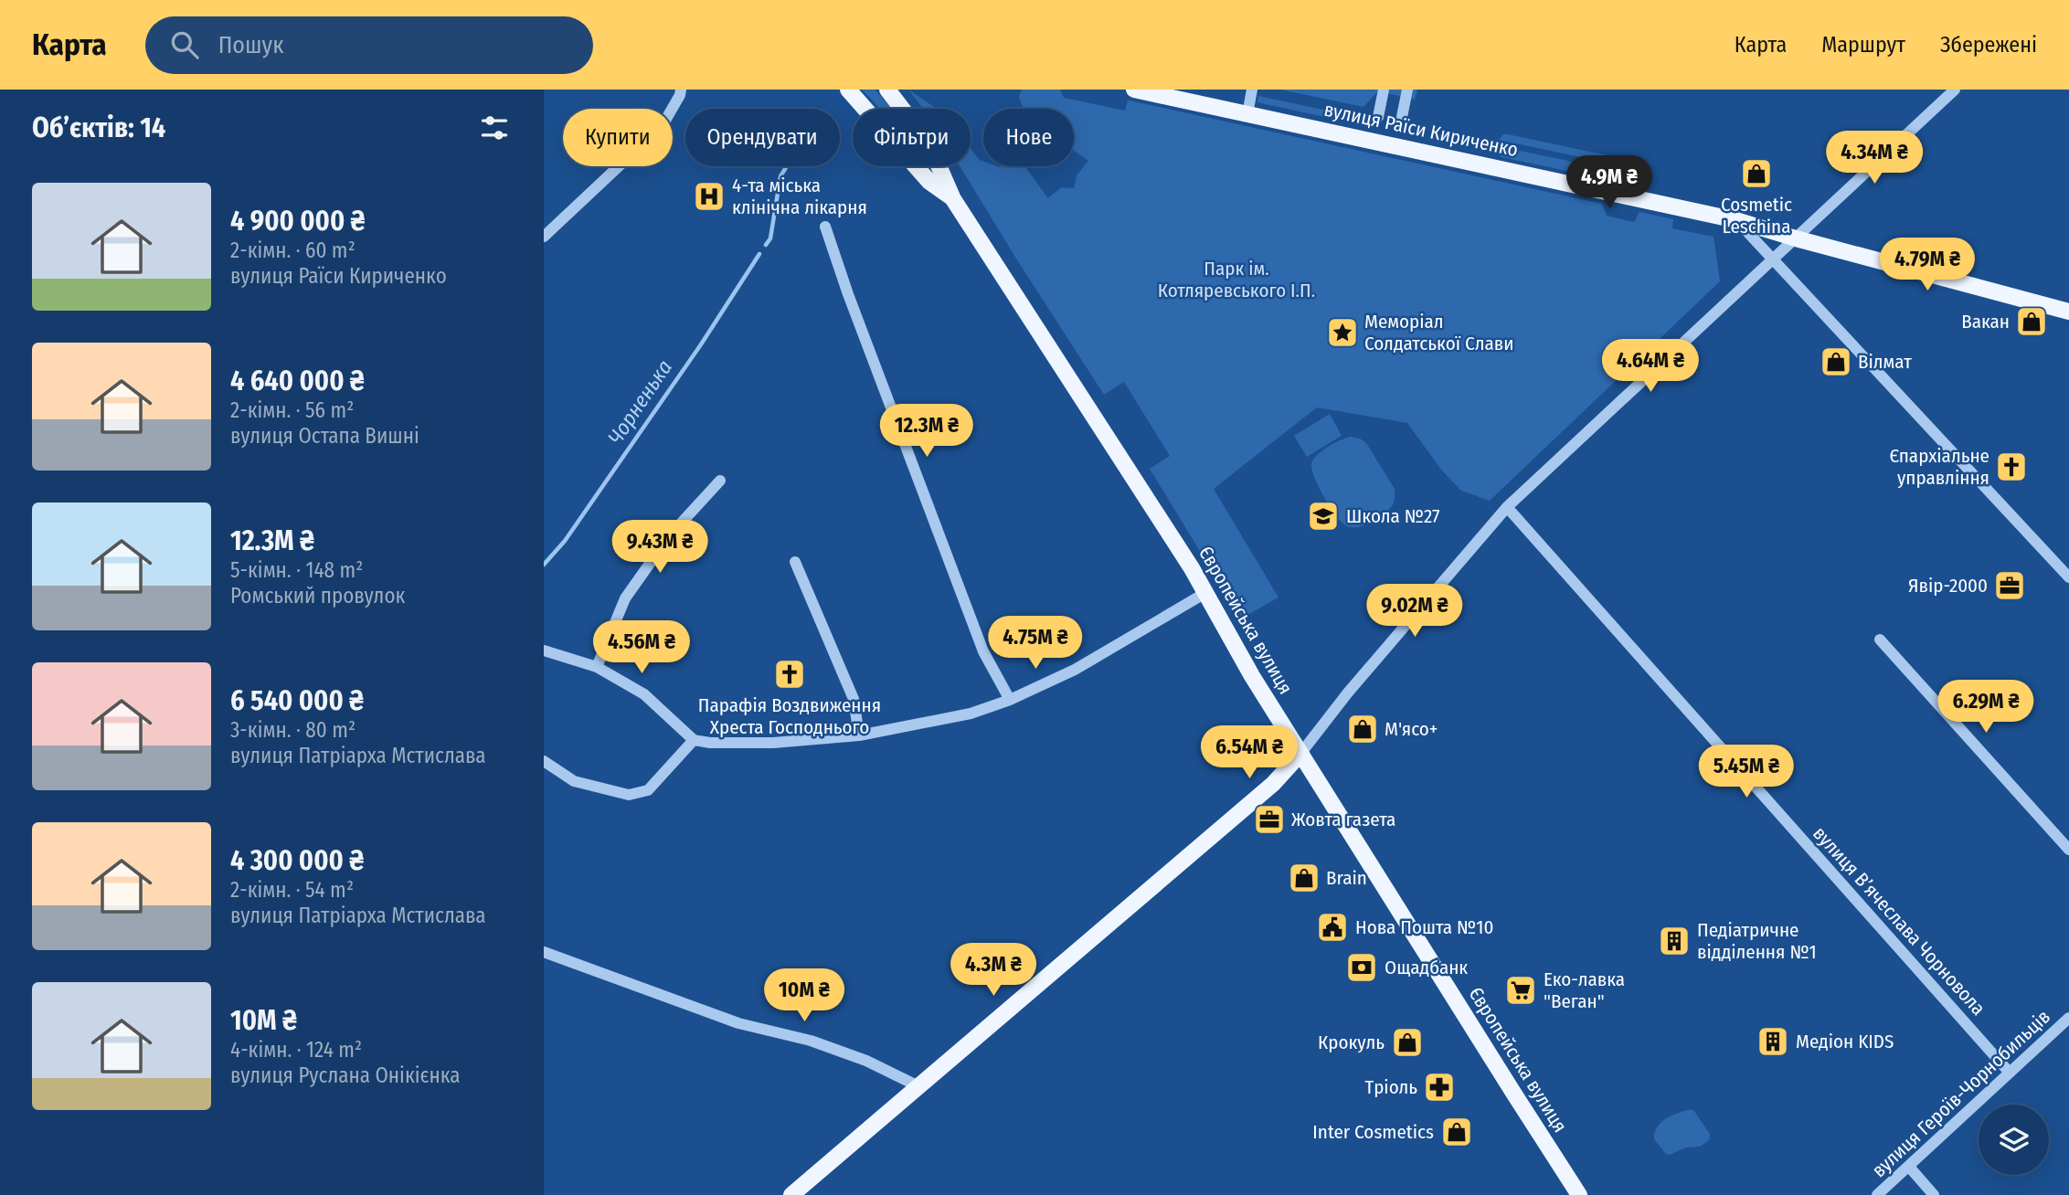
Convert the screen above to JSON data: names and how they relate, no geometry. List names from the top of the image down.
{
  "streets": {
    "main road": ["вулиця Раїси Кириченко", "Європейська вулиця"],
    "street": ["вулиця Вʼячеслава Чорновола", "вулиця Героїв-Чорнобильців"]
  },
  "crossings": [
    ["вулиця Вʼячеслава Чорновола", "вулиця Героїв-Чорнобильців"]
  ],
  "water": ["Чорненька"],
  "parks": ["Парк ім. Котляревського І.П."],
  "places": {
    "shop": [
      "Cosmetic Leschina",
      "Вакан",
      "Вілмат",
      "М'ясо+",
      "Brain",
      "Крокуль",
      "Inter Cosmetics"
    ],
    "hospital": ["4-та міська клінічна лікарня"],
    "place": ["Меморіал Солдатської Слави"],
    "church": ["Єпархіальне управління", "Парафія Воздвиження Хреста Господнього"],
    "school or university": ["Школа №27"],
    "office": ["Явір-2000", "Жовта газета"],
    "public building": ["Нова Пошта №10"],
    "building": ["Педіатричне відділення №1", "Медіон KIDS"],
    "bank": ["Ощадбанк"],
    "supermarket": ["Еко-лавка \"Веган\""],
    "pharmacy": ["Тріоль"]
  },
  "page": {
    "header": "Карта",
    "search": "Пошук",
    "nav": ["Карта", "Маршрут", "Збережені"],
    "heading": "Об’єктів: 14",
    "chip": [
      "Купити",
      "Орендувати",
      "Фільтри",
      "Нове"
    ],
    "price": [
      "4.34M ₴",
      "4.9M ₴",
      "4.79M ₴",
      "4.64M ₴",
      "12.3M ₴",
      "9.43M ₴",
      "9.02M ₴",
      "4.75M ₴",
      "4.56M ₴",
      "6.29M ₴",
      "6.54M ₴",
      "5.45M ₴",
      "4.3M ₴",
      "10M ₴"
    ],
    "list": [
      {
        "name": "4 900 000 ₴",
        "note": "2-кімн. · 60 m² · вулиця Раїси Кириченко"
      },
      {
        "name": "4 640 000 ₴",
        "note": "2-кімн. · 56 m² · вулиця Остапа Вишні"
      },
      {
        "name": "12.3M ₴",
        "note": "5-кімн. · 148 m² · Ромський провулок"
      },
      {
        "name": "6 540 000 ₴",
        "note": "3-кімн. · 80 m² · вулиця Патріарха Мстислава"
      },
      {
        "name": "4 300 000 ₴",
        "note": "2-кімн. · 54 m² · вулиця Патріарха Мстислава"
      },
      {
        "name": "10M ₴",
        "note": "4-кімн. · 124 m² · вулиця Руслана Онікієнка"
      }
    ]
  }
}
